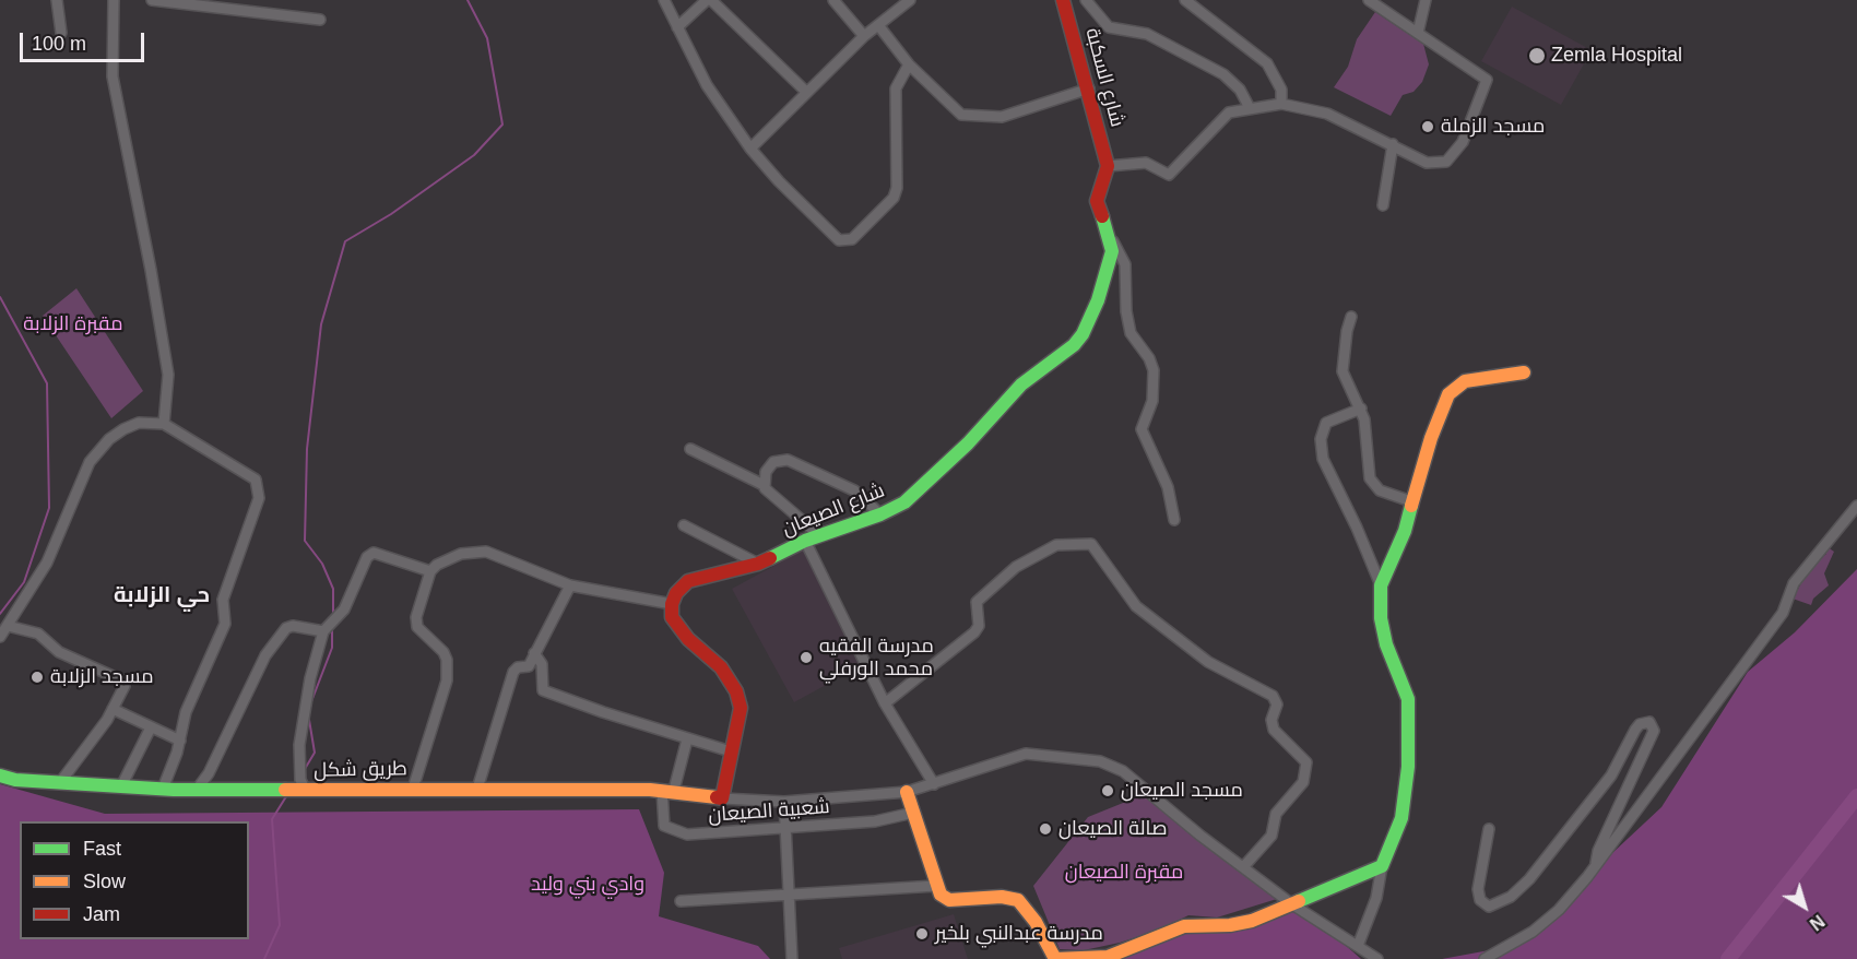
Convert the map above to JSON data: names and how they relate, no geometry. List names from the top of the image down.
{
  "streets": {
    "main road": ["شارع السكبة", "شارع الصيعان", "طريق شكل"],
    "street": ["شعبية الصيعان"]
  },
  "crossings": [
    ["شارع السكبة", "شارع الصيعان"],
    ["طريق شكل", "شعبية الصيعان"]
  ],
  "districts": ["حي الزلابة"],
  "parks": ["مقبرة الزلابة", "مقبرة الصيعان", "وادي بني وليد"],
  "places": [
    "Zemla Hospital",
    "مسجد الزملة",
    "مدرسة الفقيه محمد الورفلي",
    "مسجد الزلابة",
    "مسجد الصيعان",
    "صالة الصيعان",
    "مدرسة عبدالنبي بلخير"
  ],
  "legend": ["Fast", "Slow", "Jam"],
  "scale_bar": "100 m",
  "north": "bottom right"
}
